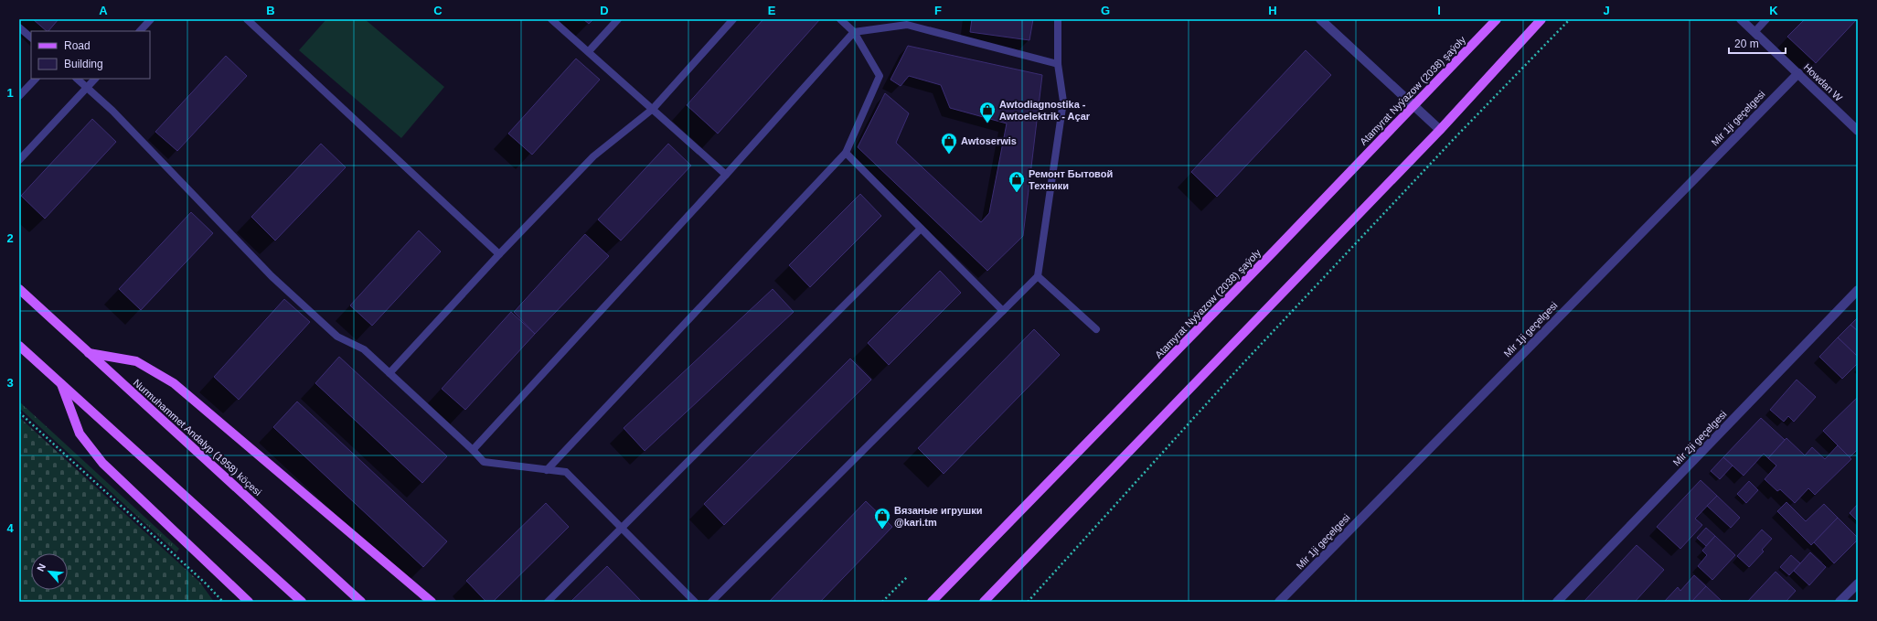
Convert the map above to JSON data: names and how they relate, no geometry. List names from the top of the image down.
{
  "streets": {
    "main road": ["Atamyrat Nyýazow (2038) şaýoly", "Nurmuhammet Andalyp (1958) köçesi"],
    "street": ["Howdan W", "Mir 1ji geçelgesi", "Mir 2ji geçelgesi"]
  },
  "crossings": [
    ["Howdan W", "Mir 1ji geçelgesi"]
  ],
  "places": {
    "shop": [
      "Awtodiagnostika - Awtoelektrik - Açar",
      "Awtoserwis",
      "Ремонт Бытовой Техники",
      "Вязаные игрушки @kari.tm"
    ]
  },
  "legend": ["Road", "Building"],
  "scale_bar": "20 m",
  "north": "top left",
  "grid": {
    "columns": [
      "A",
      "B",
      "C",
      "D",
      "E",
      "F",
      "G",
      "H",
      "I",
      "J",
      "K"
    ],
    "rows": [
      "1",
      "2",
      "3",
      "4"
    ]
  }
}
